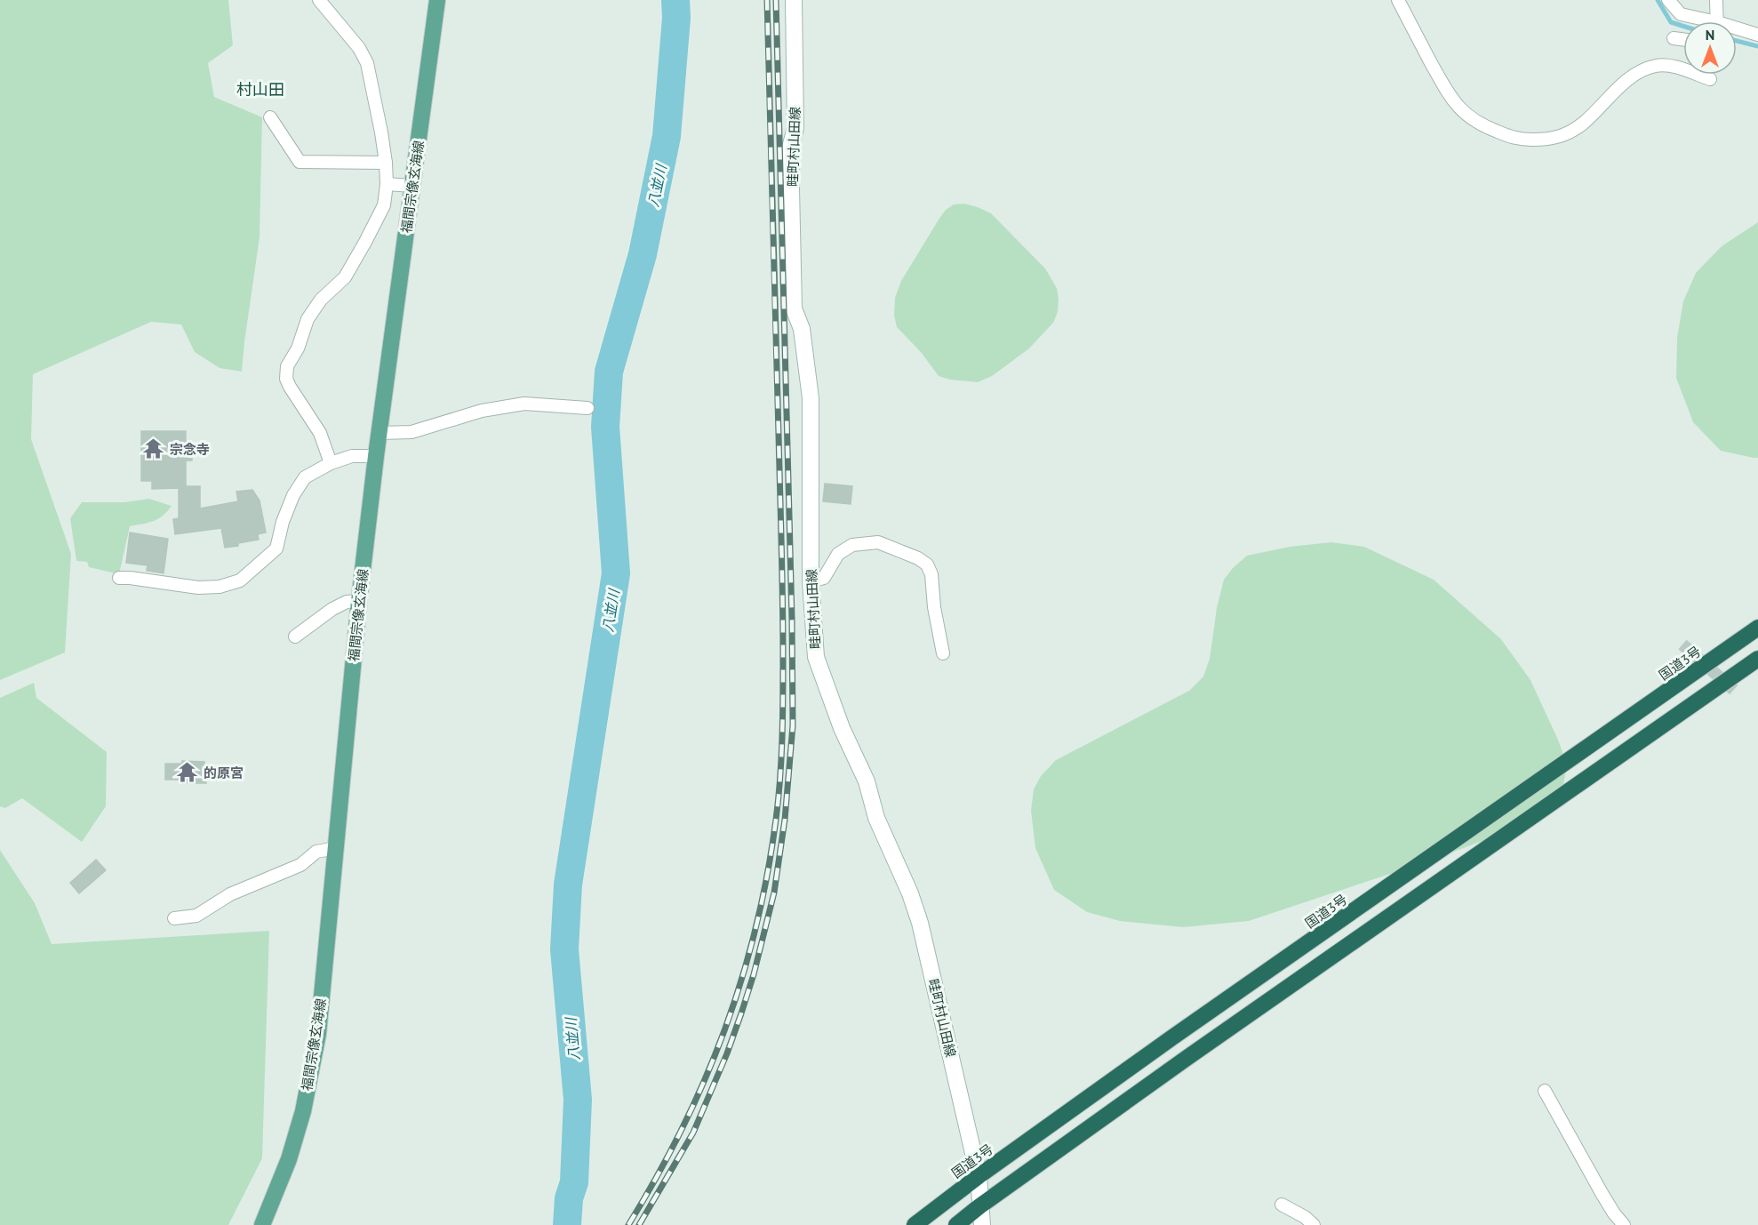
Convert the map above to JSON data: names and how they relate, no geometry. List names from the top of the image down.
{
  "streets": {
    "highway": ["国道3号"],
    "main road": ["畦町村山田線", "福間宗像玄海線"]
  },
  "crossings": [
    ["畦町村山田線", "国道3号"]
  ],
  "districts": ["村山田"],
  "water": ["八並川"],
  "places": {
    "temple": ["宗念寺", "的原宮"]
  },
  "north": "top"
}
